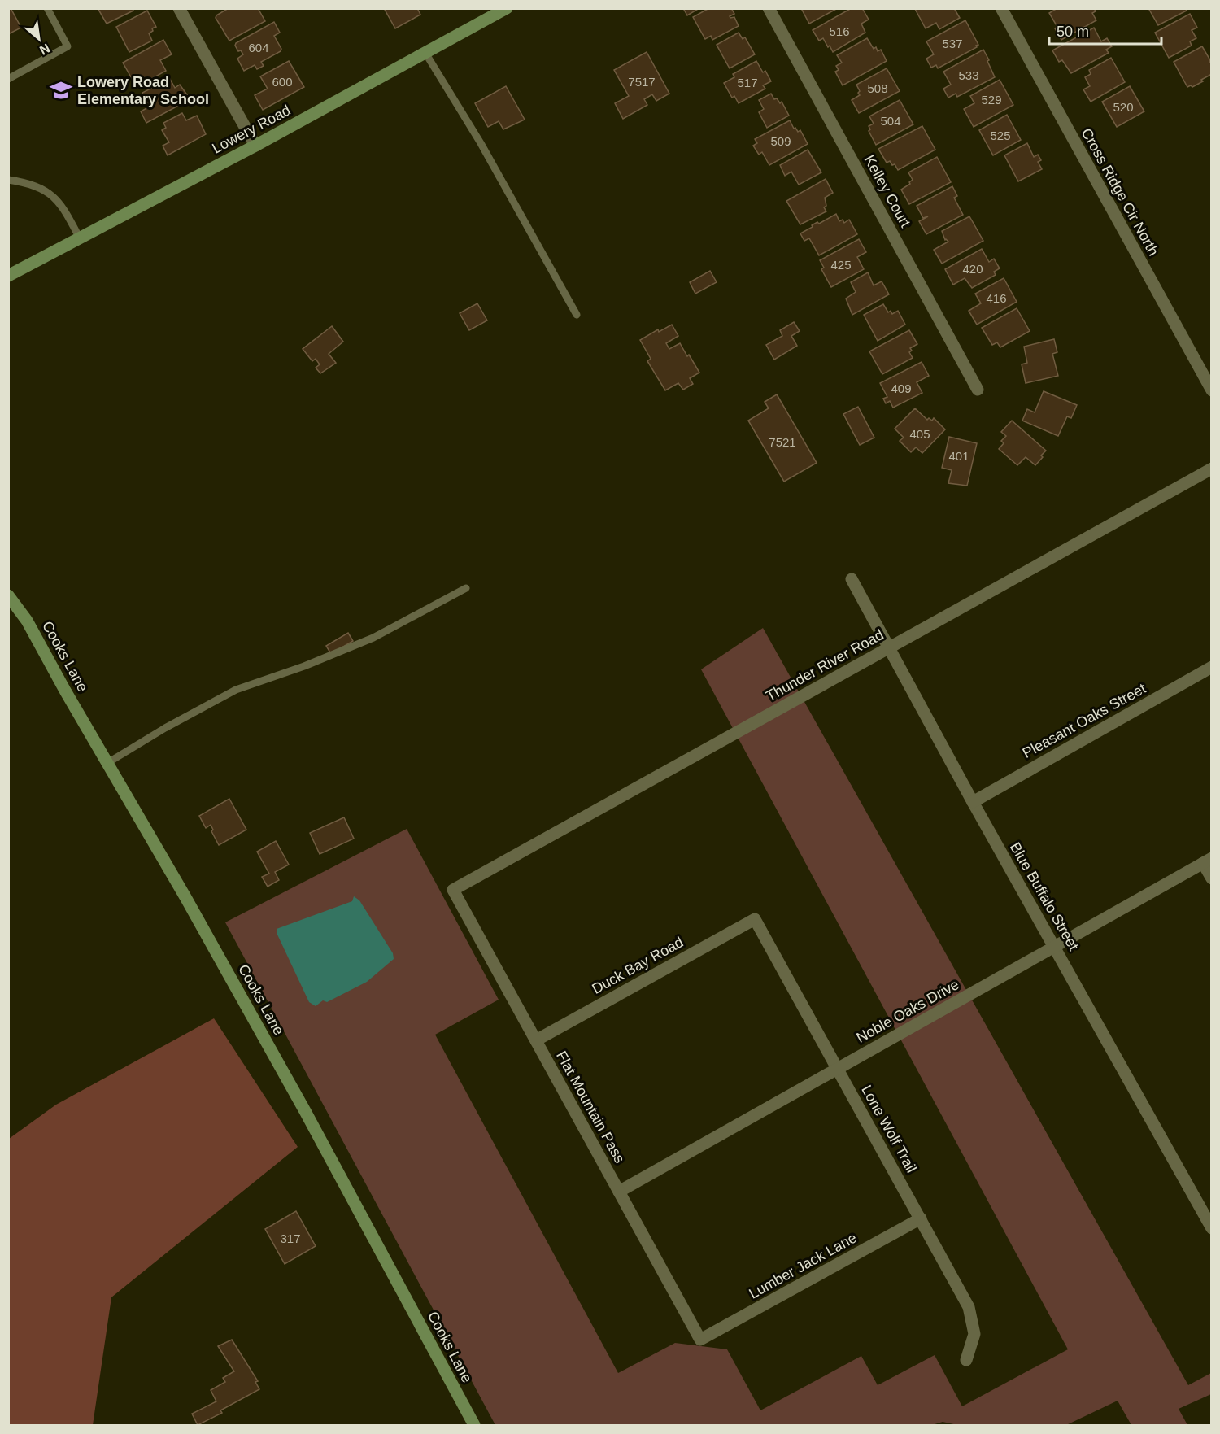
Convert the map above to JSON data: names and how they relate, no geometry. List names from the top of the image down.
{
  "streets": {
    "street": [
      "Lowery Road",
      "Kelley Court",
      "Cross Ridge Cir North",
      "Cooks Lane",
      "Thunder River Road",
      "Pleasant Oaks Street",
      "Blue Buffalo Street",
      "Duck Bay Road",
      "Noble Oaks Drive",
      "Flat Mountain Pass",
      "Lone Wolf Trail",
      "Lumber Jack Lane"
    ]
  },
  "crossings": [
    ["Thunder River Road", "Blue Buffalo Street"],
    ["Thunder River Road", "Flat Mountain Pass"],
    ["Pleasant Oaks Street", "Blue Buffalo Street"],
    ["Blue Buffalo Street", "Noble Oaks Drive"],
    ["Duck Bay Road", "Flat Mountain Pass"],
    ["Duck Bay Road", "Lone Wolf Trail"],
    ["Noble Oaks Drive", "Flat Mountain Pass"],
    ["Noble Oaks Drive", "Lone Wolf Trail"],
    ["Flat Mountain Pass", "Lumber Jack Lane"],
    ["Lone Wolf Trail", "Lumber Jack Lane"]
  ],
  "places": {
    "school or university": ["Lowery Road Elementary School"]
  },
  "house_numbers": [
    "516",
    "537",
    "604",
    "533",
    "600",
    "7517",
    "517",
    "508",
    "529",
    "520",
    "504",
    "525",
    "509",
    "425",
    "420",
    "416",
    "409",
    "405",
    "7521",
    "401",
    "317"
  ],
  "scale_bar": "50 m",
  "north": "bottom right"
}
